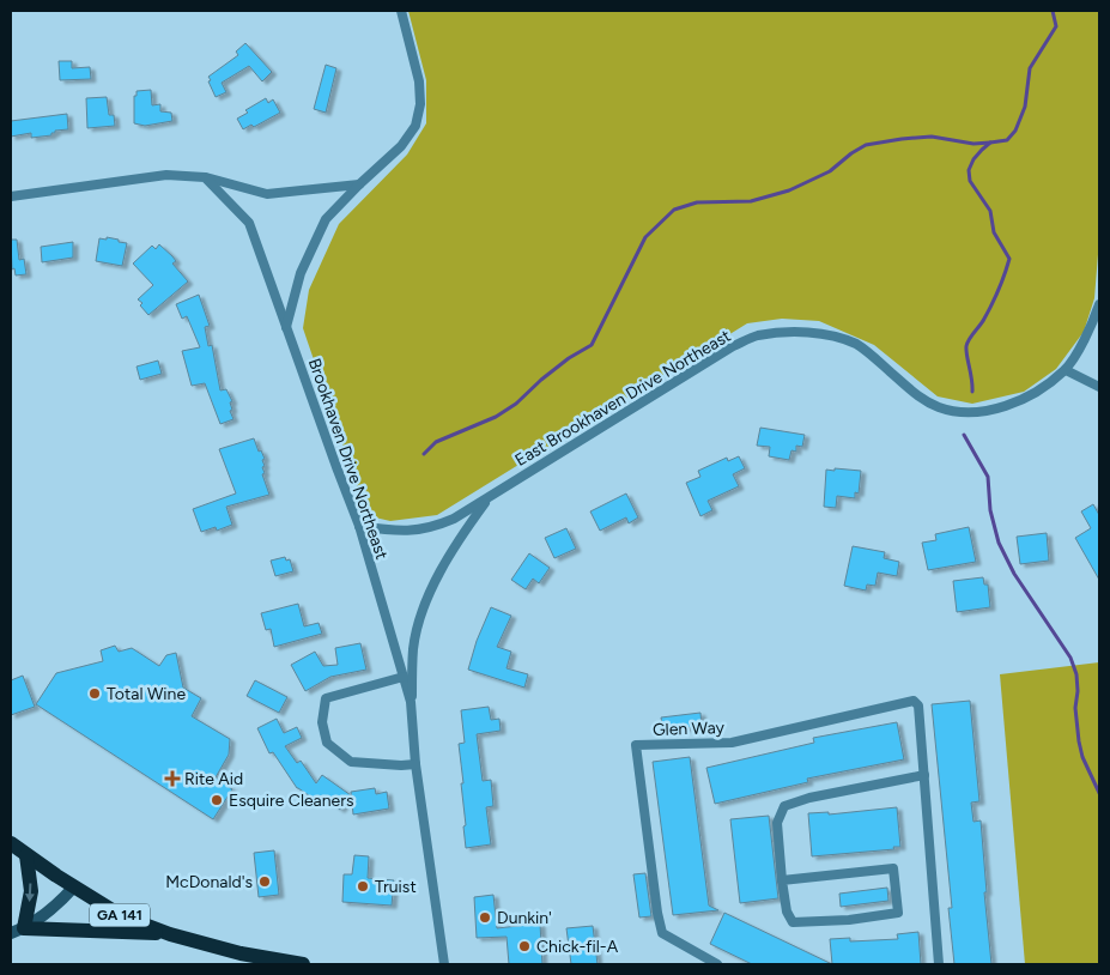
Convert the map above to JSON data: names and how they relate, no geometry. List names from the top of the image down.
{
  "streets": {
    "highway": ["GA 141"],
    "street": ["East Brookhaven Drive Northeast", "Brookhaven Drive Northeast", "Glen Way"]
  },
  "crossings": [
    ["East Brookhaven Drive Northeast", "Brookhaven Drive Northeast"]
  ],
  "places": {
    "other": [
      "Total Wine",
      "Esquire Cleaners",
      "McDonald's",
      "Truist",
      "Dunkin'",
      "Chick-fil-A"
    ],
    "health": ["Rite Aid"]
  }
}
